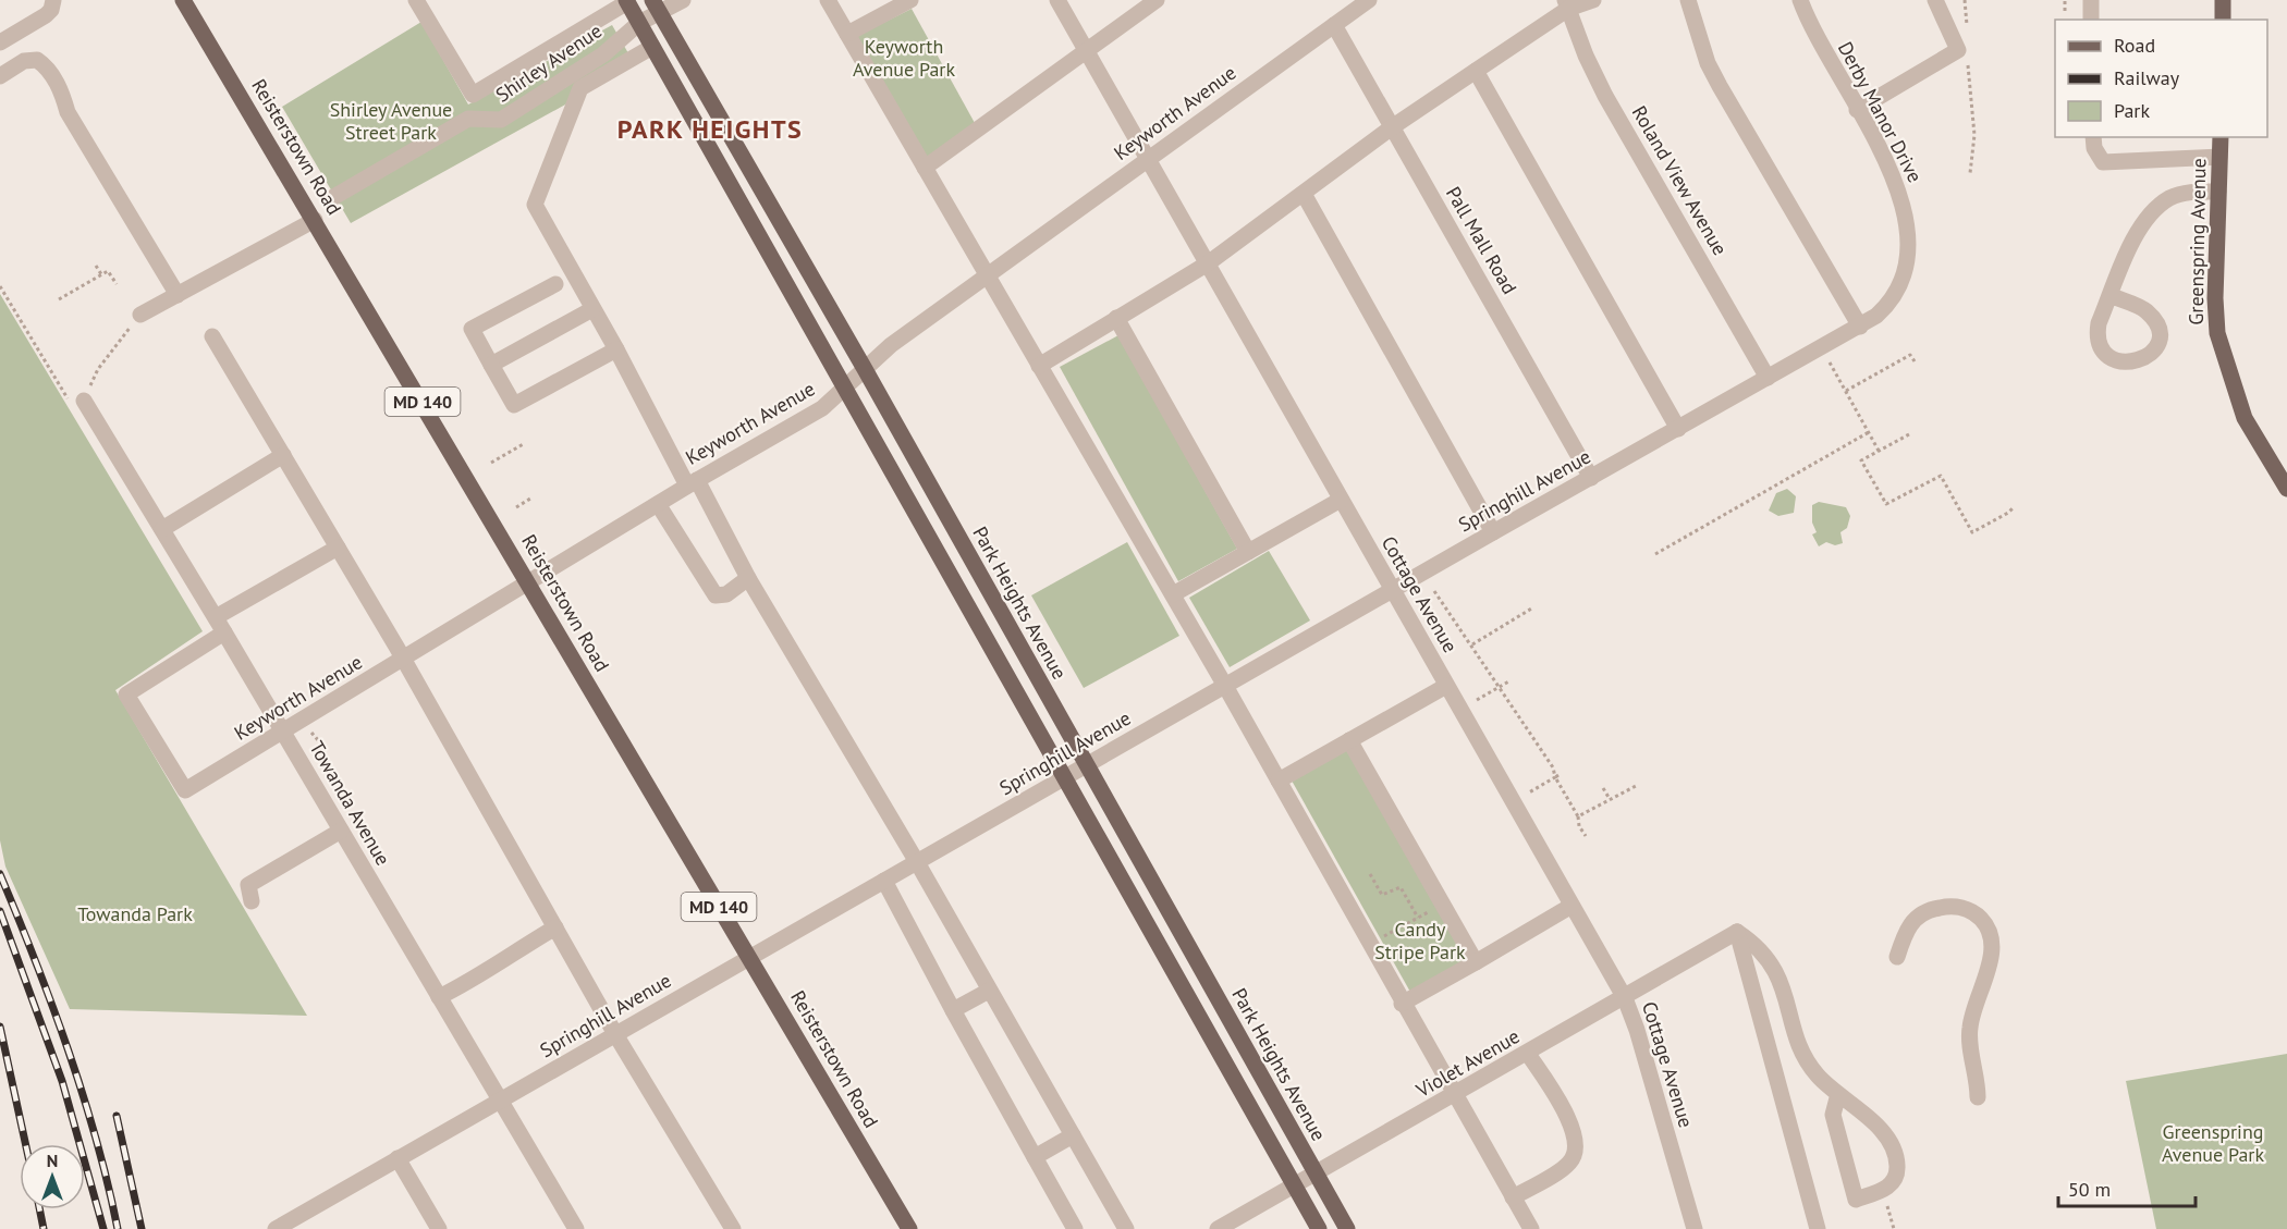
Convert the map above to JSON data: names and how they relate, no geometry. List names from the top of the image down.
{
  "streets": {
    "main road": [
      "Reisterstown Road",
      "Greenspring Avenue",
      "MD 140",
      "Park Heights Avenue"
    ],
    "street": [
      "Shirley Avenue",
      "Derby Manor Drive",
      "Keyworth Avenue",
      "Roland View Avenue",
      "Pall Mall Road",
      "Springhill Avenue",
      "Cottage Avenue",
      "Towanda Avenue",
      "Violet Avenue"
    ]
  },
  "crossings": [
    ["Shirley Avenue", "Park Heights Avenue"],
    ["Derby Manor Drive", "Springhill Avenue"],
    ["Keyworth Avenue", "Reisterstown Road"],
    ["Keyworth Avenue", "Pall Mall Road"],
    ["Keyworth Avenue", "Cottage Avenue"],
    ["Keyworth Avenue", "Park Heights Avenue"],
    ["Keyworth Avenue", "Towanda Avenue"],
    ["Reisterstown Road", "Springhill Avenue"],
    ["Roland View Avenue", "Springhill Avenue"],
    ["Pall Mall Road", "Springhill Avenue"],
    ["Springhill Avenue", "Cottage Avenue"],
    ["Springhill Avenue", "Park Heights Avenue"],
    ["Springhill Avenue", "Towanda Avenue"],
    ["Cottage Avenue", "Violet Avenue"],
    ["Park Heights Avenue", "Violet Avenue"]
  ],
  "districts": ["PARK HEIGHTS"],
  "parks": [
    "Keyworth Avenue Park",
    "Shirley Avenue Street Park",
    "Towanda Park",
    "Candy Stripe Park",
    "Greenspring Avenue Park"
  ],
  "legend": ["Road", "Railway", "Park"],
  "scale_bar": "50 m",
  "north": "top"
}
